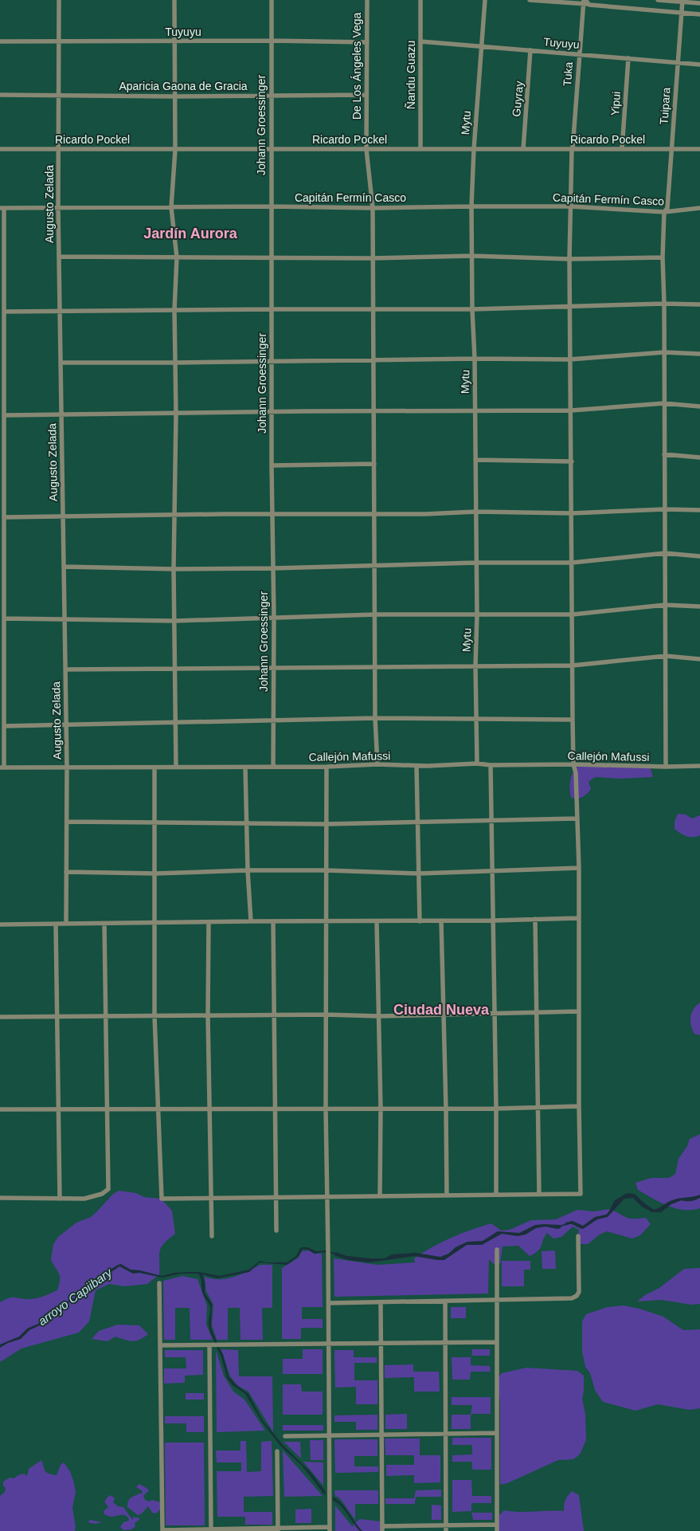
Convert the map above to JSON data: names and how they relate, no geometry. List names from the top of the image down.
{
  "streets": {
    "street": [
      "Tuyuyu",
      "De Los Ángeles Vega",
      "Tuka",
      "Ñandu Guazu",
      "Aparicia Gaona de Gracia",
      "Guyray",
      "Yipui",
      "Tuipara",
      "Mytu",
      "Johann Groessinger",
      "Ricardo Pockel",
      "Capitán Fermín Casco",
      "Augusto Zelada",
      "Callejón Mafussi"
    ]
  },
  "crossings": [
    ["Tuyuyu", "De Los Ángeles Vega"],
    ["Tuyuyu", "Tuka"],
    ["Tuyuyu", "Ñandu Guazu"],
    ["Tuyuyu", "Guyray"],
    ["Tuyuyu", "Yipui"],
    ["Tuyuyu", "Tuipara"],
    ["Tuyuyu", "Mytu"],
    ["Tuyuyu", "Johann Groessinger"],
    ["Tuyuyu", "Augusto Zelada"],
    ["De Los Ángeles Vega", "Aparicia Gaona de Gracia"],
    ["De Los Ángeles Vega", "Ricardo Pockel"],
    ["De Los Ángeles Vega", "Capitán Fermín Casco"],
    ["De Los Ángeles Vega", "Callejón Mafussi"],
    ["Tuka", "Ricardo Pockel"],
    ["Tuka", "Capitán Fermín Casco"],
    ["Tuka", "Callejón Mafussi"],
    ["Ñandu Guazu", "Ricardo Pockel"],
    ["Aparicia Gaona de Gracia", "Johann Groessinger"],
    ["Aparicia Gaona de Gracia", "Augusto Zelada"],
    ["Guyray", "Ricardo Pockel"],
    ["Yipui", "Ricardo Pockel"],
    ["Tuipara", "Ricardo Pockel"],
    ["Tuipara", "Capitán Fermín Casco"],
    ["Tuipara", "Callejón Mafussi"],
    ["Mytu", "Ricardo Pockel"],
    ["Mytu", "Capitán Fermín Casco"],
    ["Mytu", "Callejón Mafussi"],
    ["Johann Groessinger", "Ricardo Pockel"],
    ["Johann Groessinger", "Capitán Fermín Casco"],
    ["Johann Groessinger", "Callejón Mafussi"],
    ["Ricardo Pockel", "Augusto Zelada"],
    ["Capitán Fermín Casco", "Augusto Zelada"],
    ["Augusto Zelada", "Callejón Mafussi"]
  ],
  "districts": ["Jardín Aurora", "Ciudad Nueva"],
  "water": ["arroyo Capiibary"]
}
